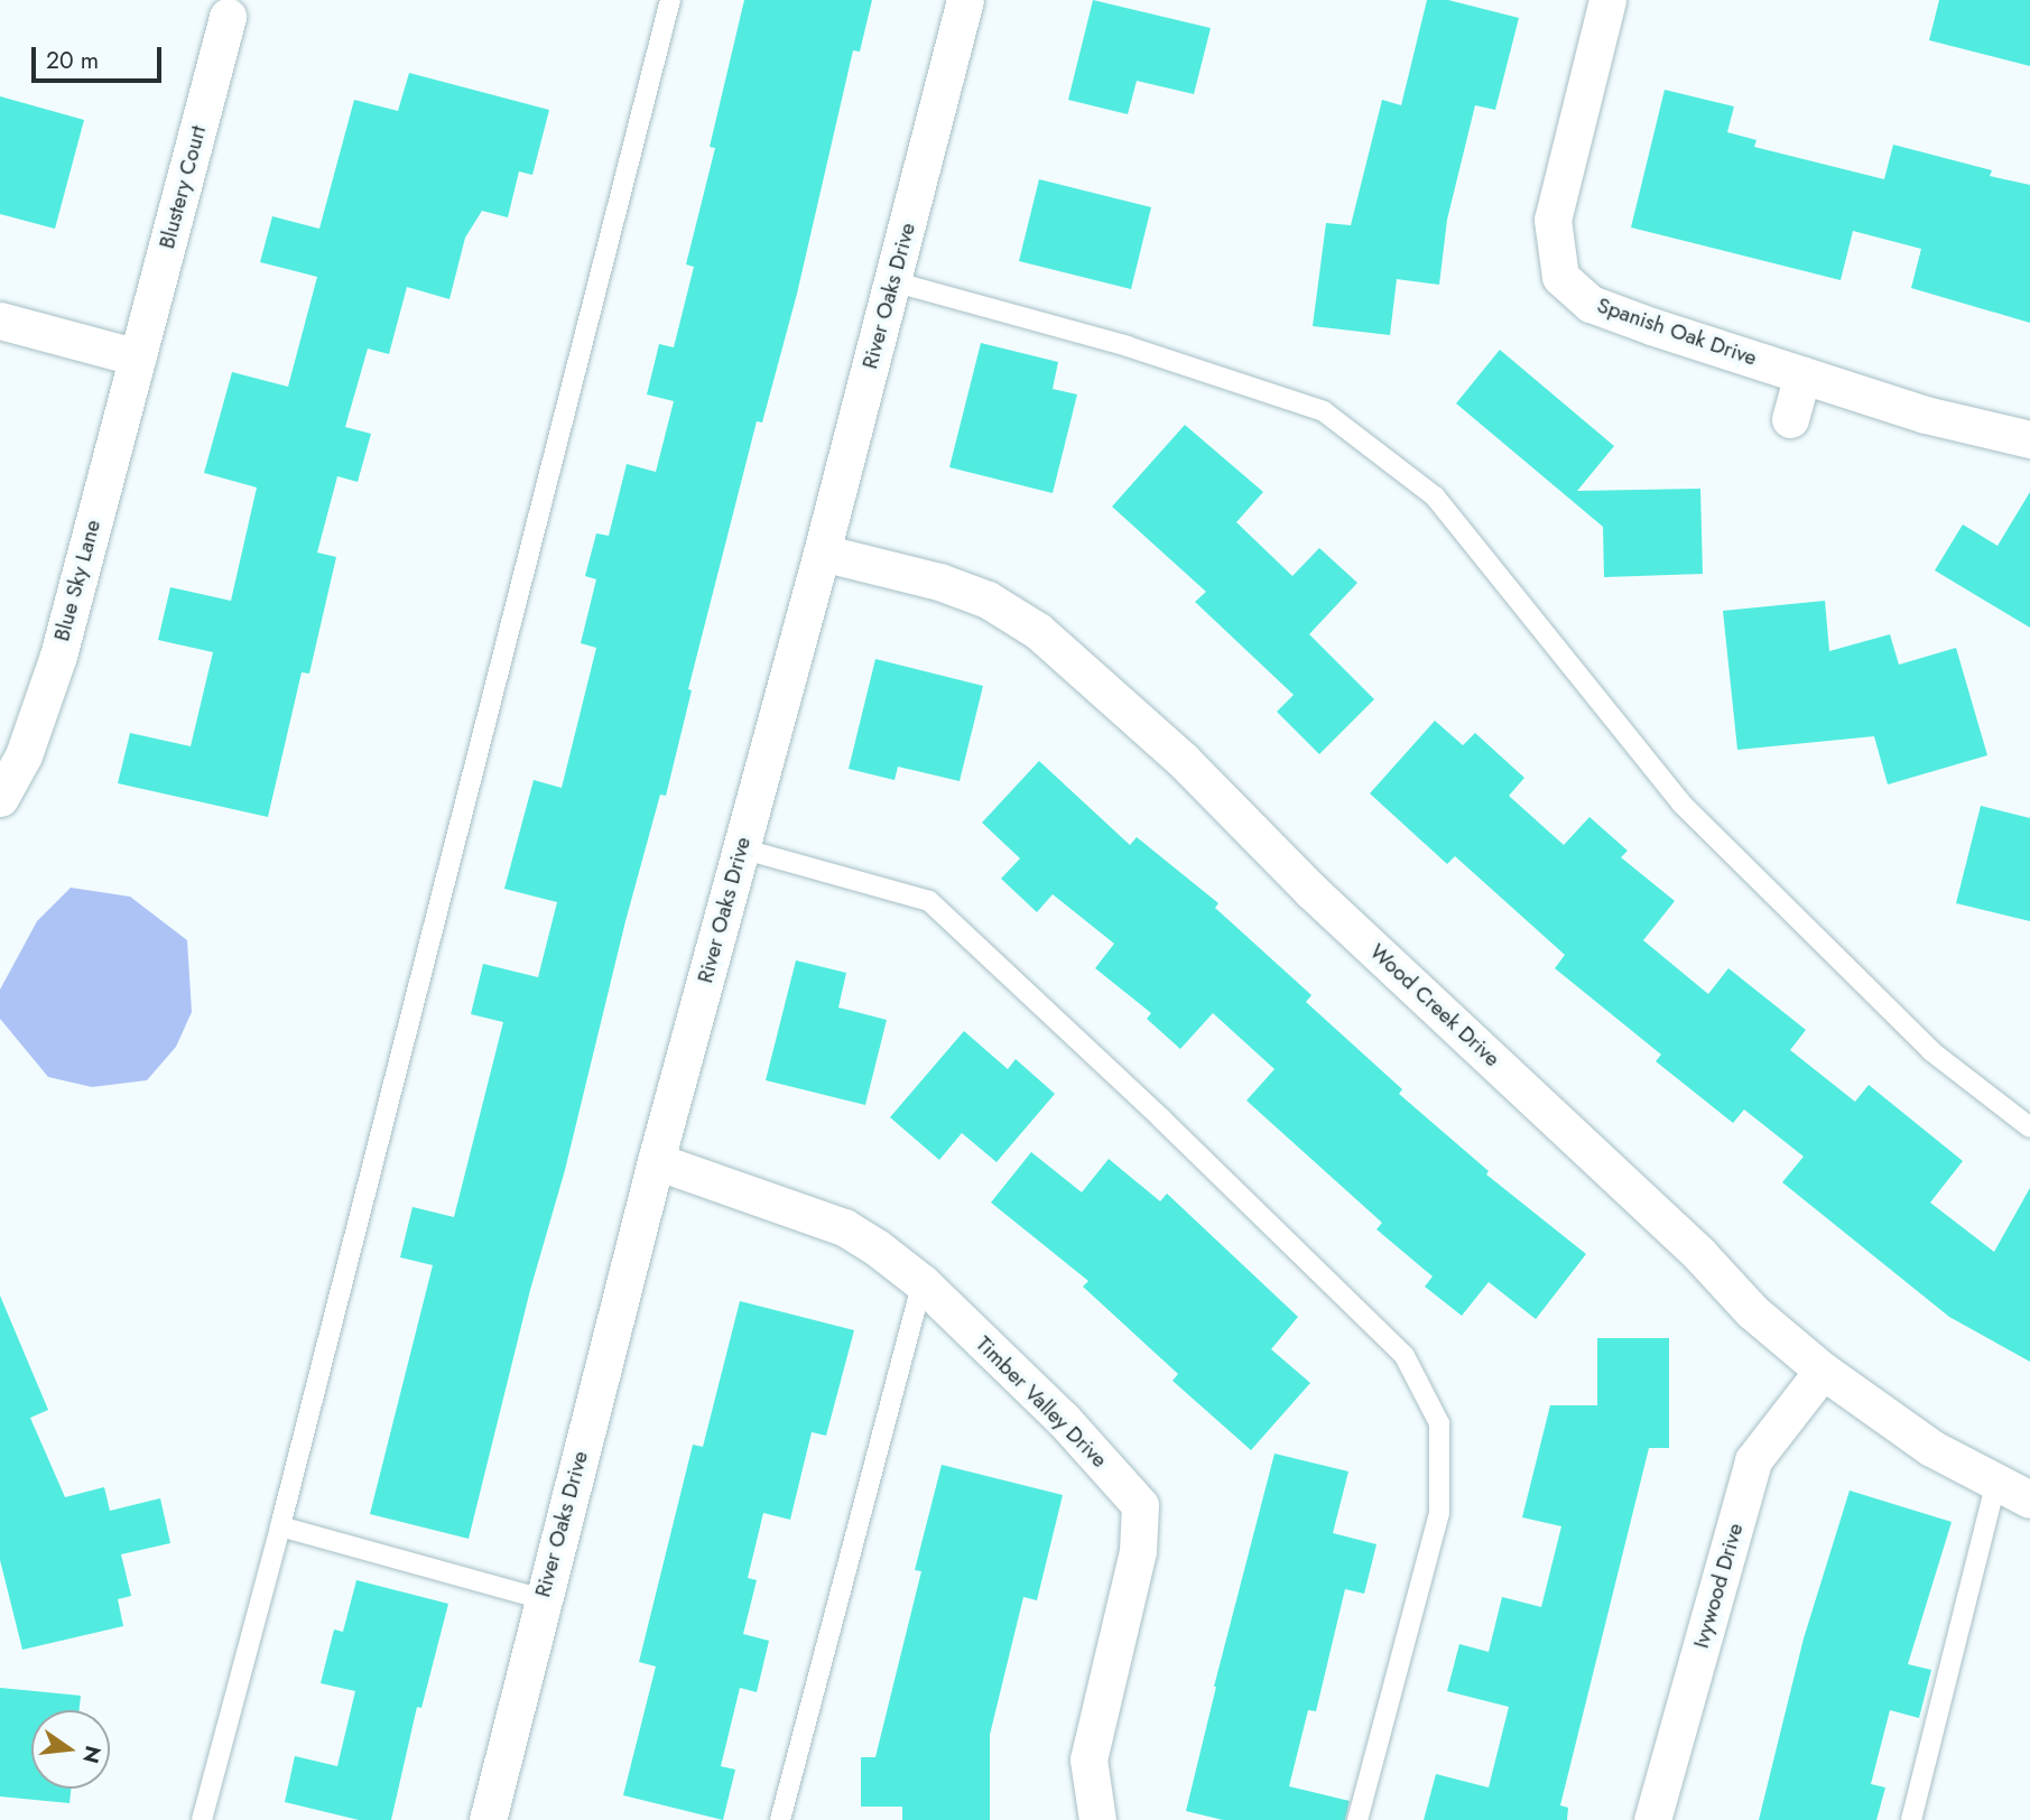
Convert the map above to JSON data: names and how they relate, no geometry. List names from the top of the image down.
{
  "streets": {
    "street": [
      "Blustery Court",
      "River Oaks Drive",
      "Spanish Oak Drive",
      "Blue Sky Lane",
      "Wood Creek Drive",
      "Timber Valley Drive",
      "Ivywood Drive"
    ]
  },
  "crossings": [
    ["Blustery Court", "Blue Sky Lane"],
    ["River Oaks Drive", "Wood Creek Drive"],
    ["River Oaks Drive", "Timber Valley Drive"],
    ["Wood Creek Drive", "Ivywood Drive"]
  ],
  "scale_bar": "20 m",
  "north": "right"
}
